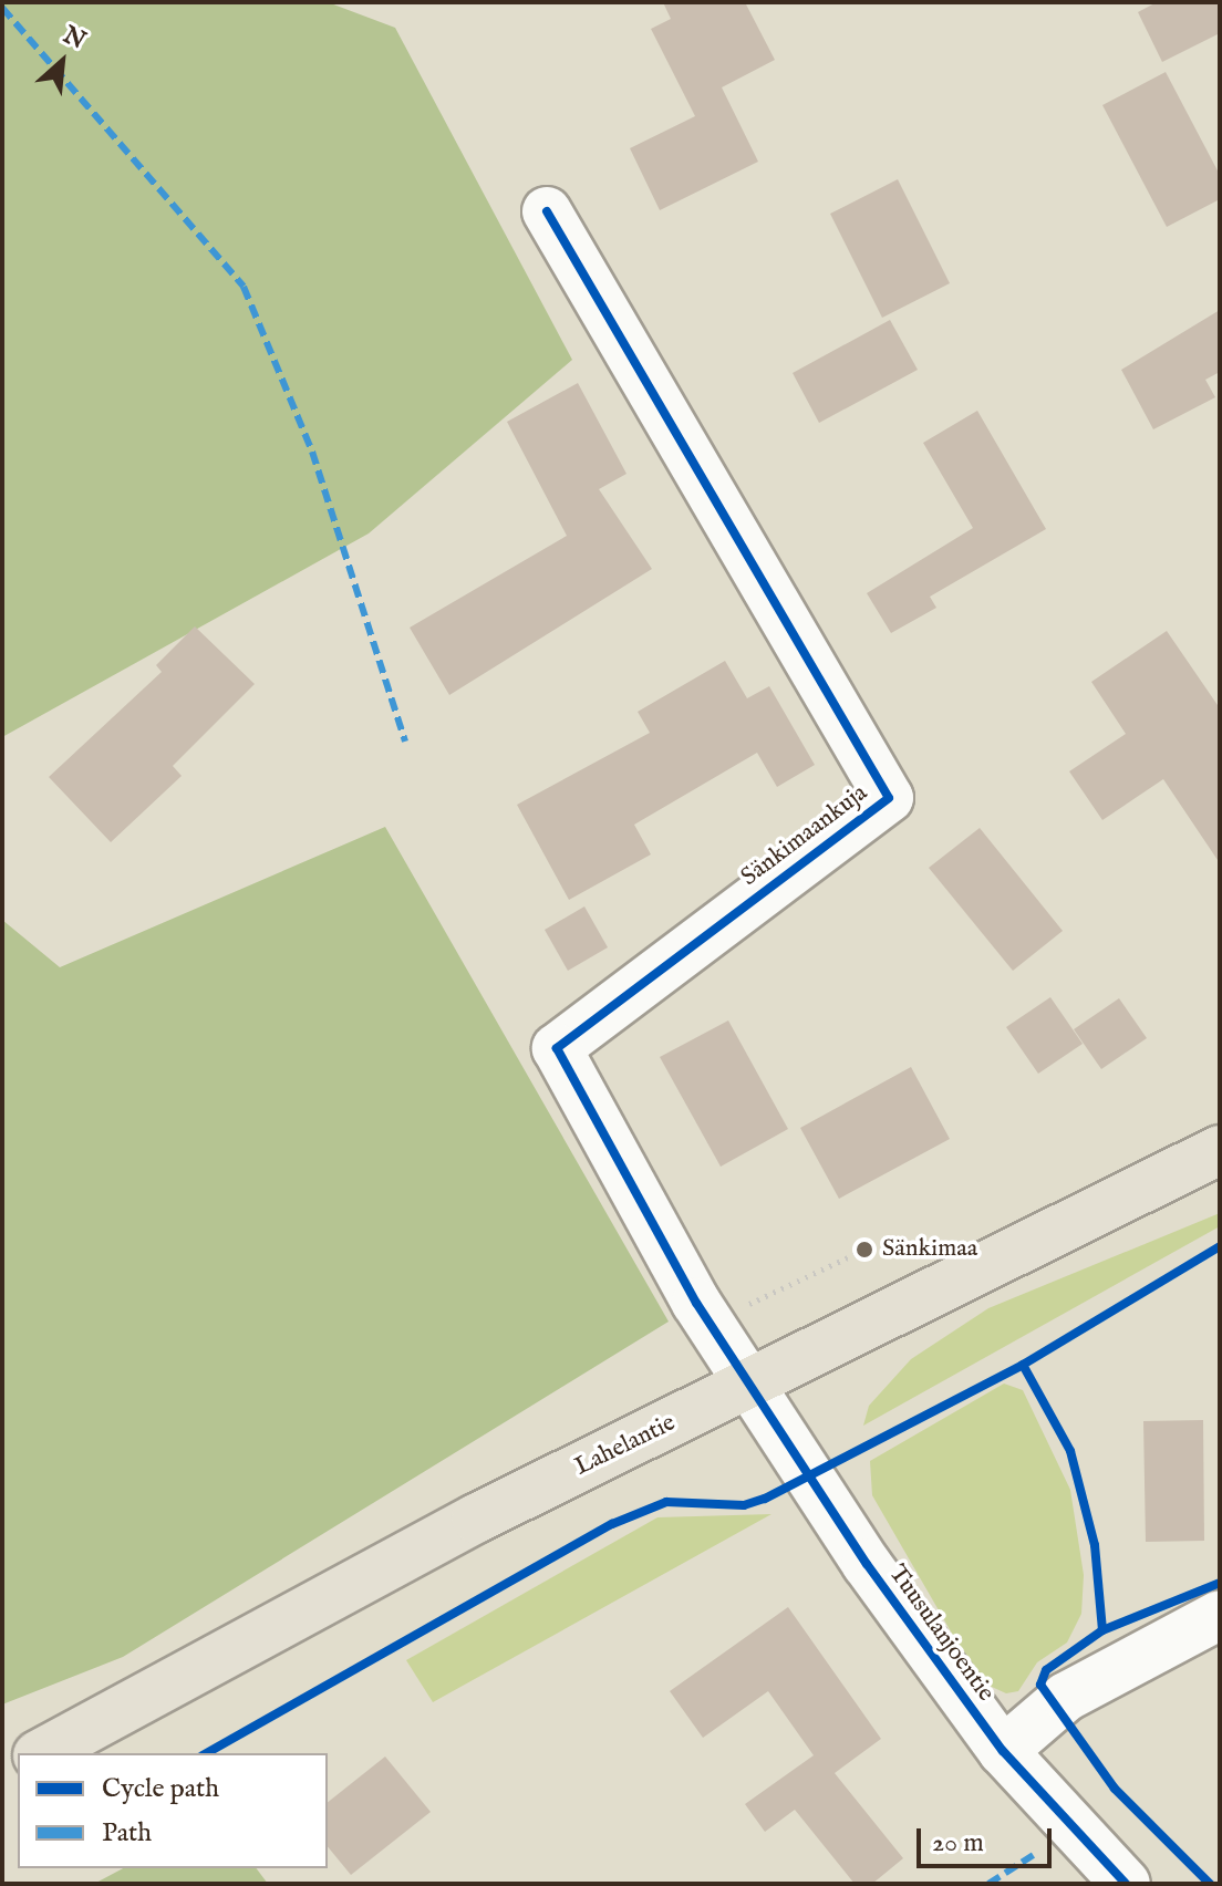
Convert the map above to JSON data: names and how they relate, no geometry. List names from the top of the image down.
{
  "streets": {
    "main road": ["Lahelantie"],
    "street": ["Sänkimaankuja", "Tuusulanjoentie"]
  },
  "crossings": [
    ["Sänkimaankuja", "Lahelantie"],
    ["Sänkimaankuja", "Tuusulanjoentie"],
    ["Lahelantie", "Tuusulanjoentie"]
  ],
  "places": ["Sänkimaa"],
  "legend": ["Cycle path", "Path"],
  "scale_bar": "20 m",
  "north": "top right"
}
